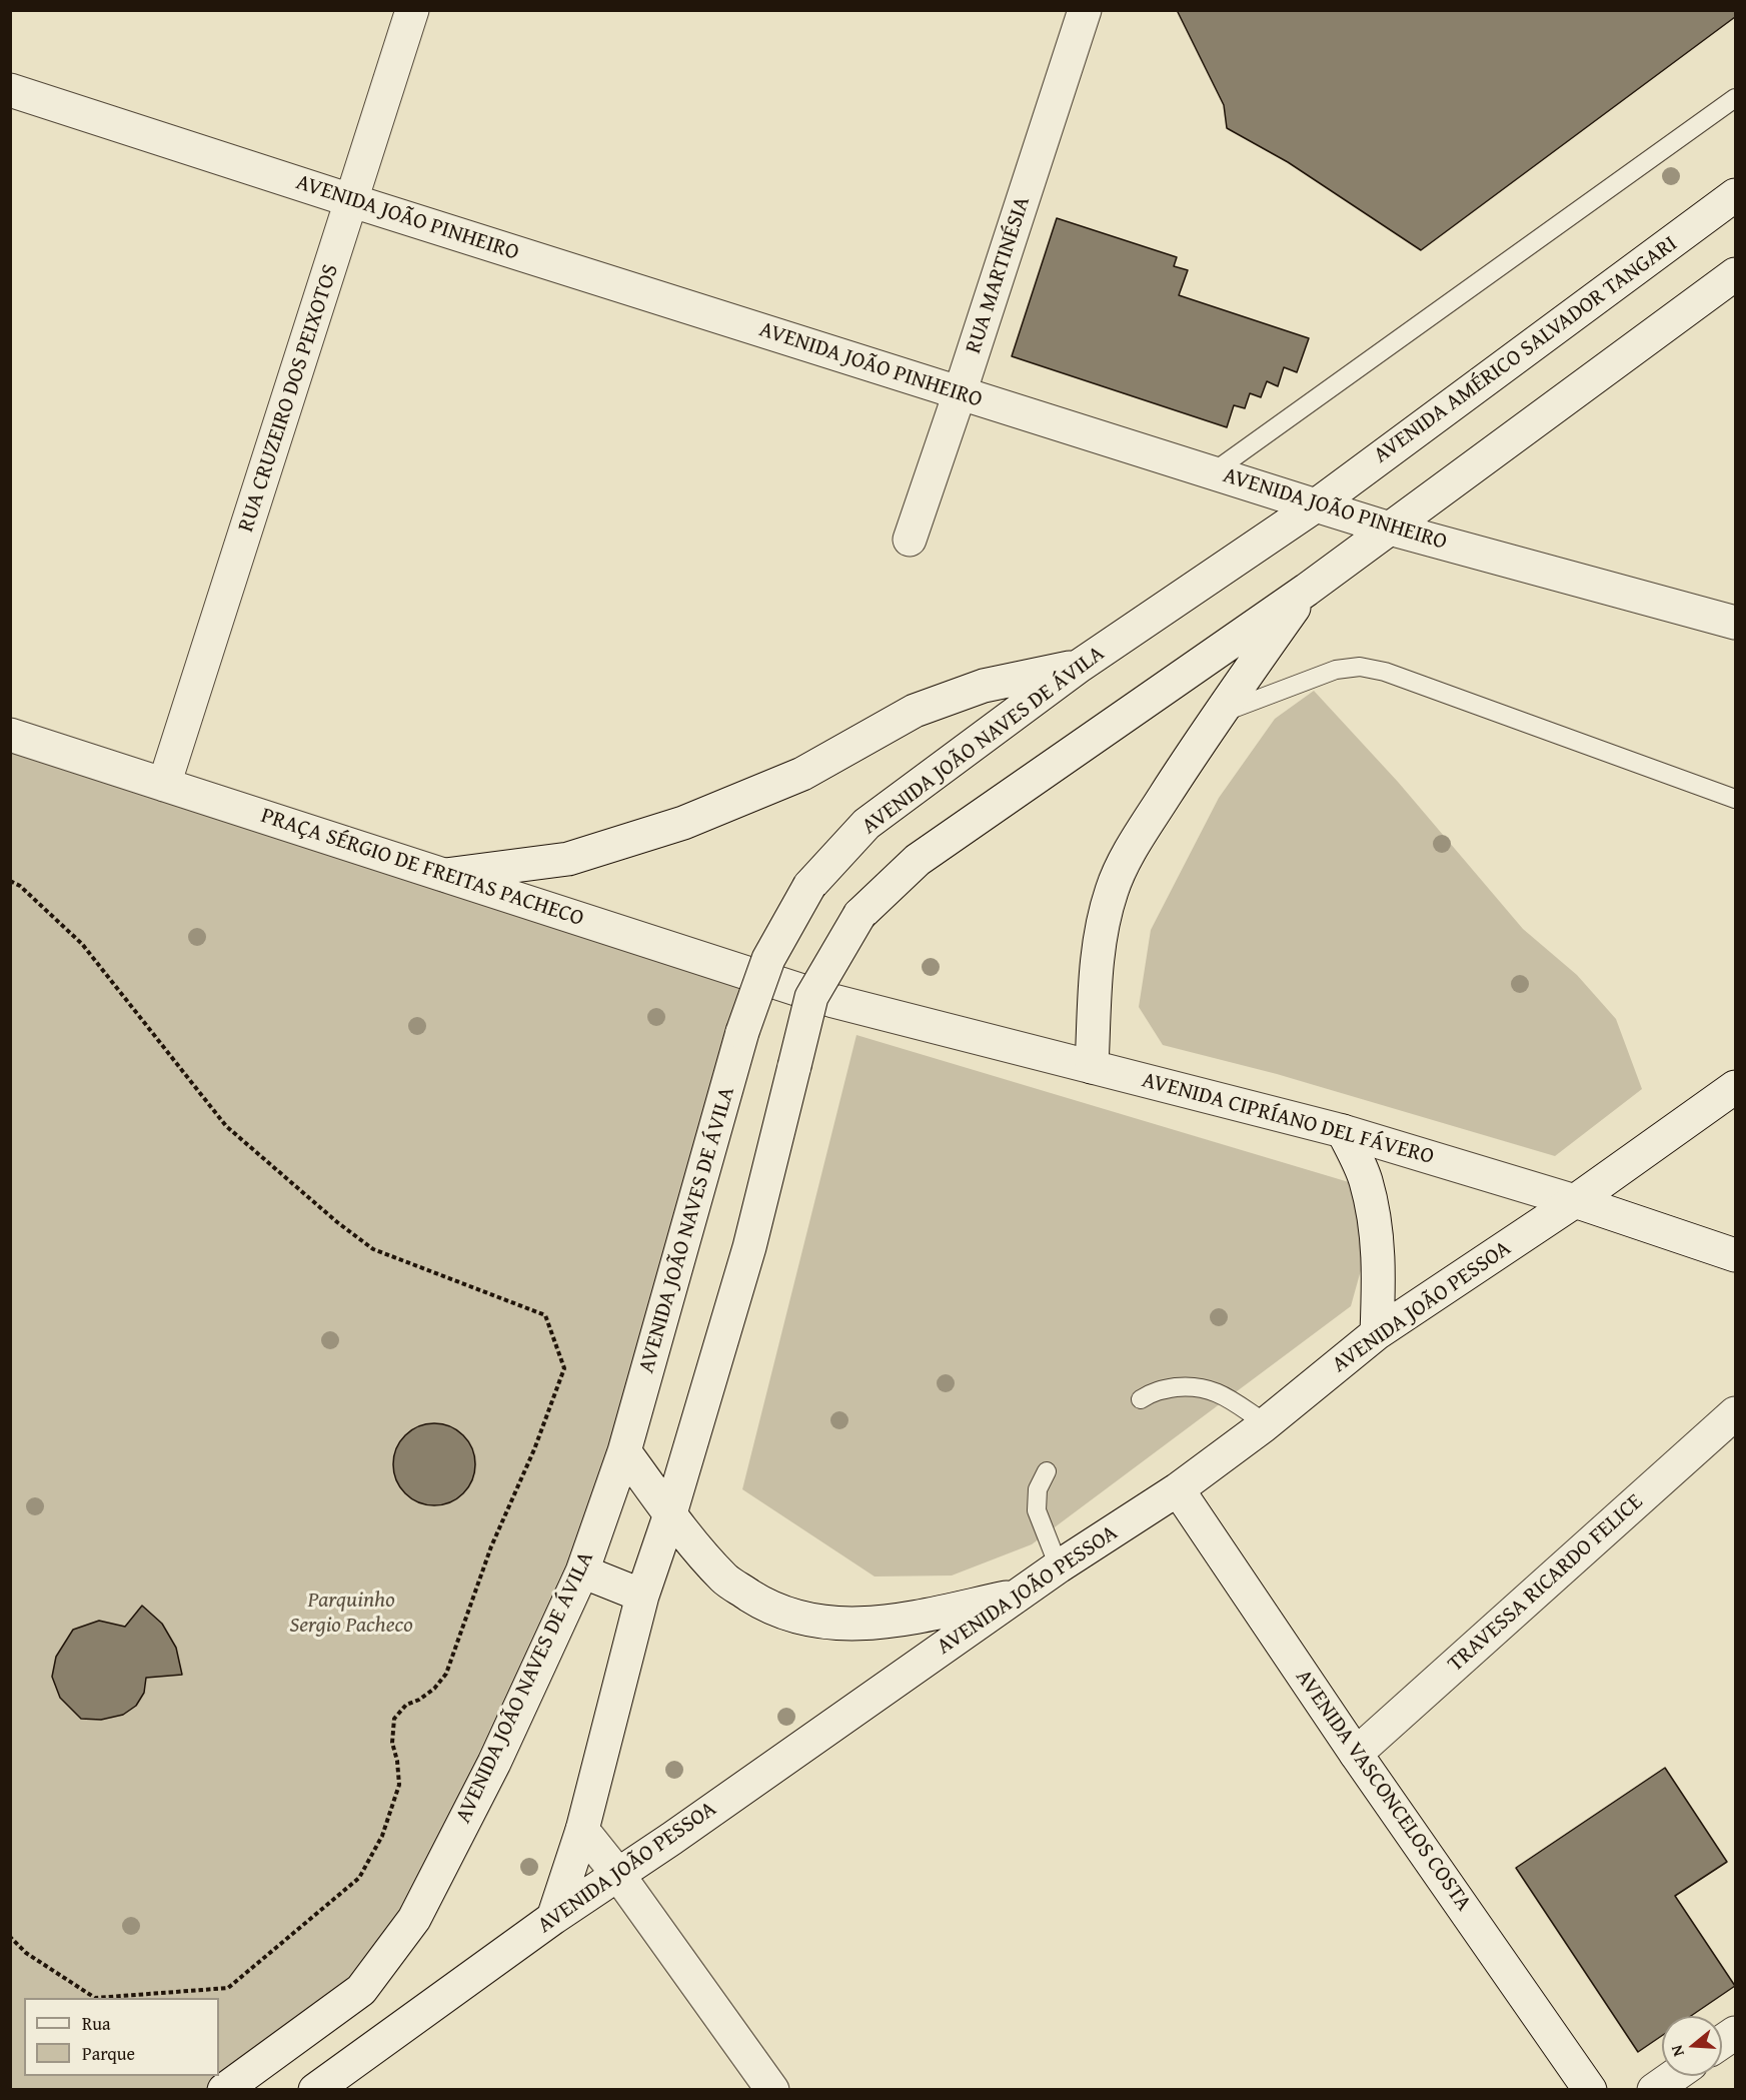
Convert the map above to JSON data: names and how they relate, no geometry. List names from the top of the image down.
{
  "streets": {
    "street": [
      "AVENIDA JOÃO PINHEIRO",
      "RUA MARTINÉSIA",
      "AVENIDA AMÉRICO SALVADOR TANGARI",
      "RUA CRUZEIRO DOS PEIXOTOS",
      "AVENIDA JOÃO NAVES DE ÁVILA",
      "PRAÇA SÉRGIO DE FREITAS PACHECO",
      "AVENIDA CIPRÍANO DEL FÁVERO",
      "AVENIDA JOÃO PESSOA",
      "TRAVESSA RICARDO FELICE",
      "AVENIDA VASCONCELOS COSTA"
    ]
  },
  "crossings": [
    ["AVENIDA JOÃO PINHEIRO", "RUA MARTINÉSIA"],
    ["AVENIDA JOÃO PINHEIRO", "AVENIDA AMÉRICO SALVADOR TANGARI"],
    ["AVENIDA JOÃO PINHEIRO", "RUA CRUZEIRO DOS PEIXOTOS"],
    ["AVENIDA JOÃO PINHEIRO", "AVENIDA JOÃO NAVES DE ÁVILA"],
    ["AVENIDA AMÉRICO SALVADOR TANGARI", "AVENIDA JOÃO NAVES DE ÁVILA"],
    ["RUA CRUZEIRO DOS PEIXOTOS", "PRAÇA SÉRGIO DE FREITAS PACHECO"],
    ["PRAÇA SÉRGIO DE FREITAS PACHECO", "AVENIDA CIPRÍANO DEL FÁVERO"],
    ["AVENIDA CIPRÍANO DEL FÁVERO", "AVENIDA JOÃO PESSOA"],
    ["AVENIDA JOÃO PESSOA", "AVENIDA VASCONCELOS COSTA"],
    ["TRAVESSA RICARDO FELICE", "AVENIDA VASCONCELOS COSTA"]
  ],
  "parks": ["Parquinho Sergio Pacheco"],
  "legend": ["Rua", "Parque"],
  "north": "left"
}
